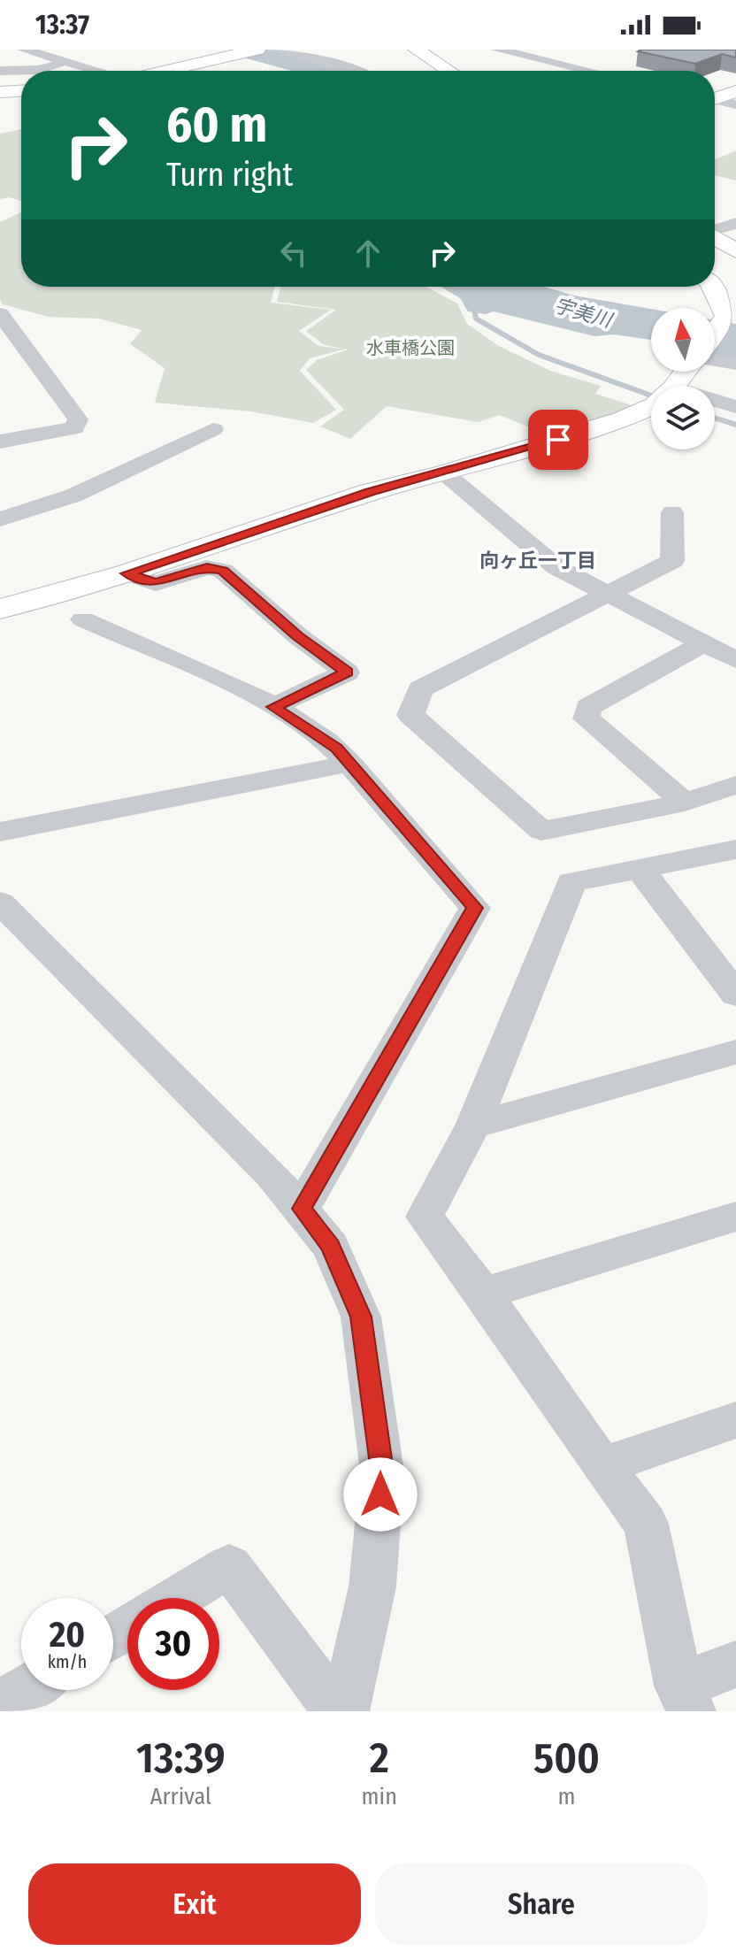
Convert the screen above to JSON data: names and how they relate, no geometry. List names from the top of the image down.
{
  "districts": ["向ヶ丘一丁目"],
  "water": ["宇美川"],
  "parks": ["水車橋公園"],
  "north": "top",
  "page": {
    "status": "13:37",
    "turn": ["60 m", "Turn right"],
    "speed": "20 km/h",
    "limit": "30",
    "eta": [
      "13:39",
      "Arrival",
      "2",
      "min",
      "500",
      "m"
    ],
    "buttons": ["Exit", "Share"]
  }
}
